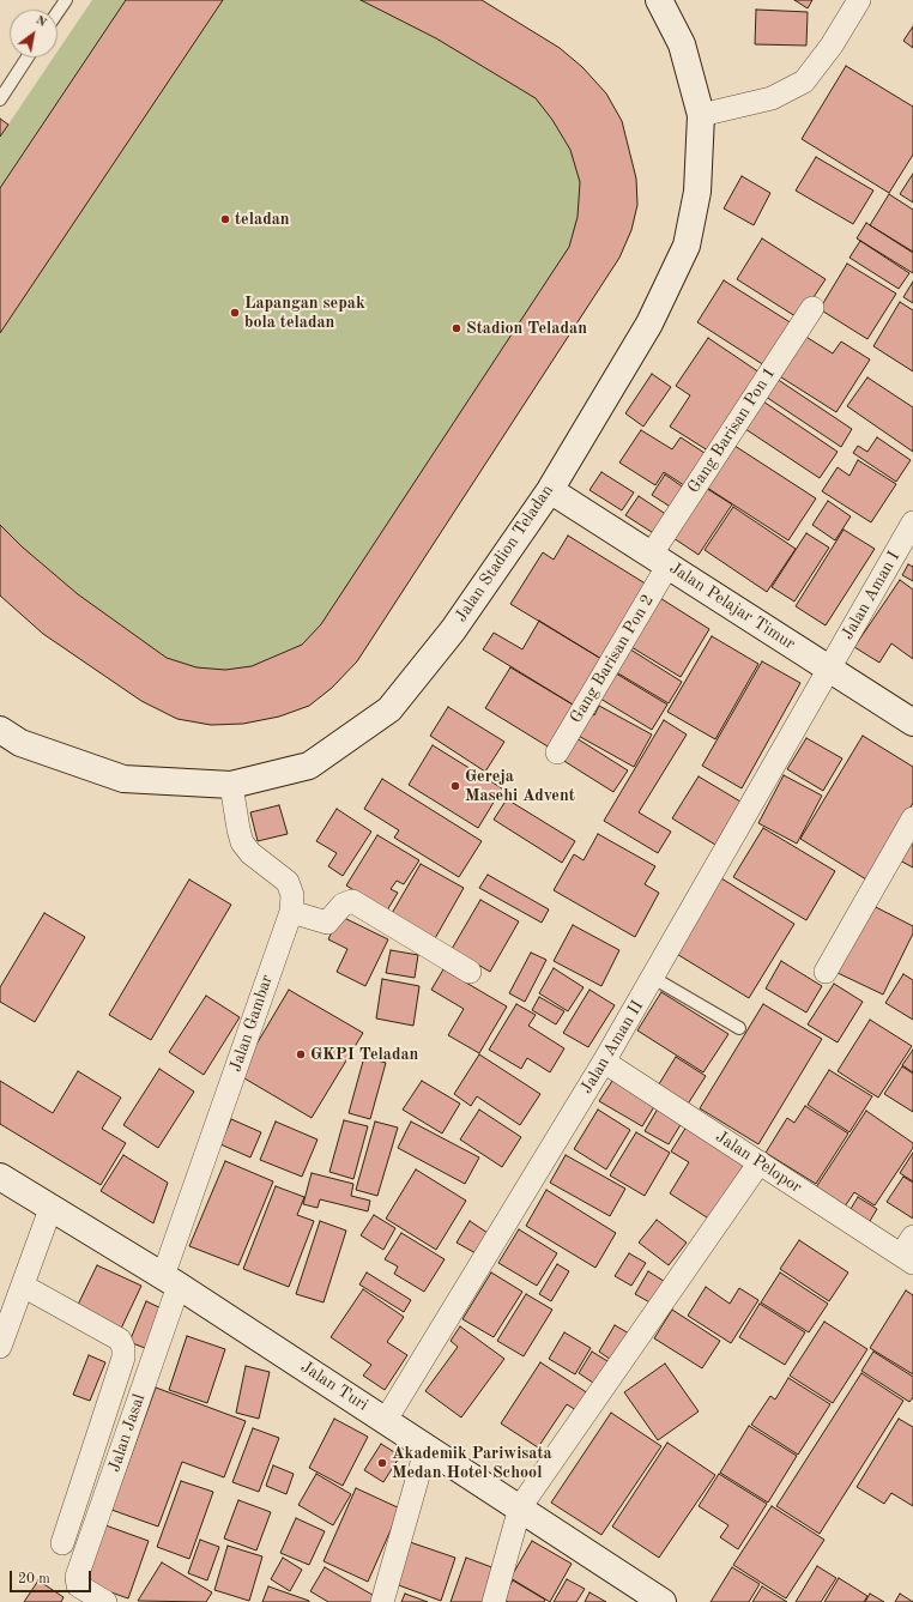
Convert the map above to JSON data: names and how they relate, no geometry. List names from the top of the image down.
{
  "streets": {
    "street": [
      "Gang Barisan Pon 1",
      "Jalan Stadion Teladan",
      "Jalan Aman I",
      "Jalan Pelajar Timur",
      "Gang Barisan Pon 2",
      "Jalan Gambar",
      "Jalan Aman II",
      "Jalan Pelopor",
      "Jalan Turi",
      "Jalan Jasal"
    ]
  },
  "crossings": [
    ["Gang Barisan Pon 1", "Jalan Pelajar Timur"],
    ["Gang Barisan Pon 1", "Gang Barisan Pon 2"],
    ["Jalan Stadion Teladan", "Jalan Pelajar Timur"],
    ["Jalan Stadion Teladan", "Jalan Gambar"],
    ["Jalan Aman I", "Jalan Pelajar Timur"],
    ["Jalan Aman I", "Jalan Aman II"],
    ["Jalan Pelajar Timur", "Gang Barisan Pon 2"],
    ["Jalan Pelajar Timur", "Jalan Aman II"],
    ["Jalan Gambar", "Jalan Turi"],
    ["Jalan Gambar", "Jalan Jasal"],
    ["Jalan Aman II", "Jalan Pelopor"],
    ["Jalan Aman II", "Jalan Turi"],
    ["Jalan Turi", "Jalan Jasal"]
  ],
  "places": [
    "teladan",
    "Lapangan sepak bola teladan",
    "Stadion Teladan",
    "Gereja Masehi Advent",
    "GKPI Teladan",
    "Akademik Pariwisata Medan Hotel School"
  ],
  "scale_bar": "20 m",
  "north": "top right"
}
